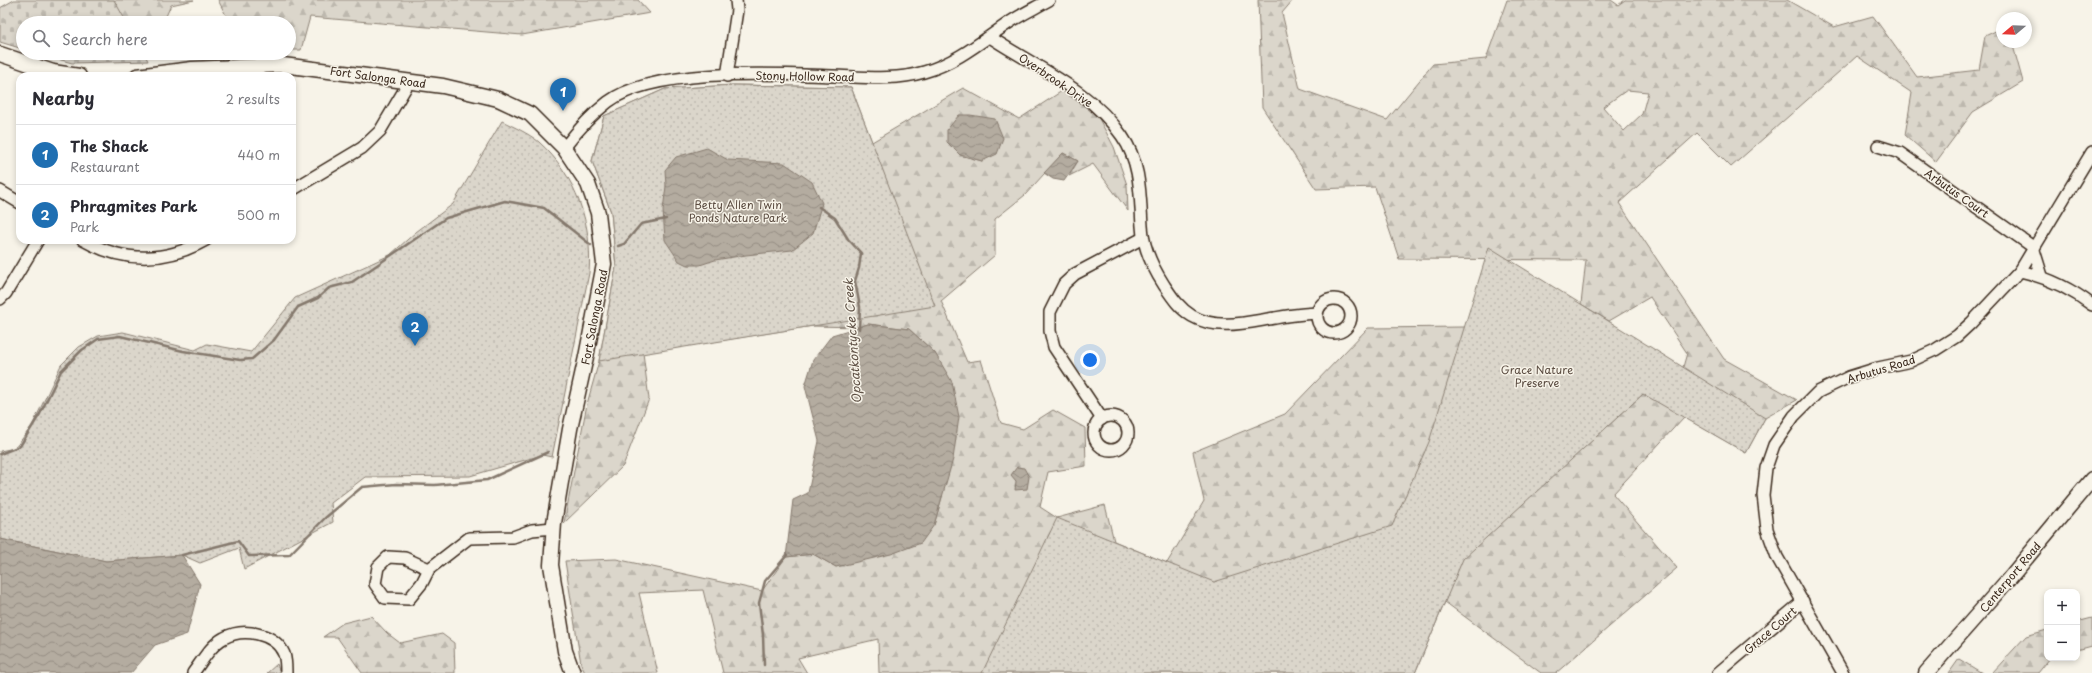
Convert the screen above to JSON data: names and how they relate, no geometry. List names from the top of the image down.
{
  "streets": {
    "main road": ["Fort Salonga Road", "Centerport Road"],
    "street": [
      "Stony Hollow Road",
      "Overbrook Drive",
      "Arbutus Court",
      "Arbutus Road",
      "Grace Court"
    ]
  },
  "crossings": [
    ["Stony Hollow Road", "Fort Salonga Road"],
    ["Stony Hollow Road", "Overbrook Drive"],
    ["Arbutus Court", "Arbutus Road"],
    ["Arbutus Road", "Grace Court"]
  ],
  "water": ["Opcatkontycke Creek"],
  "parks": ["Betty Allen Twin Ponds Nature Park", "Grace Nature Preserve"],
  "north": "left",
  "page": {
    "search": "Search here",
    "heading": ["Nearby", "2 results"],
    "pins": ["1", "2"],
    "list": [
      {
        "mark": "1",
        "name": "The Shack",
        "note": "Restaurant",
        "value": "440 m"
      },
      {
        "mark": "2",
        "name": "Phragmites Park",
        "note": "Park",
        "value": "500 m"
      }
    ],
    "map_buttons": ["+", "−"]
  }
}
